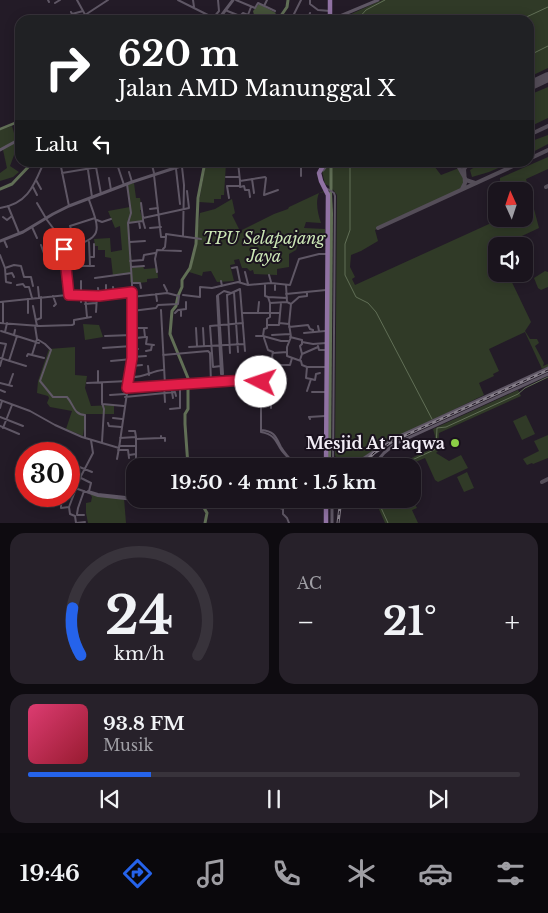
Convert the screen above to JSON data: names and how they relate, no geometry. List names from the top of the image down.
{
  "parks": ["TPU Selapajang Jaya"],
  "places": ["Mesjid At Taqwa"],
  "north": "top",
  "page": {
    "turn": ["620 m", "Jalan AMD Manunggal X"],
    "then": "Lalu",
    "limit": "30",
    "trip": "19:50 · 4 mnt · 1.5 km",
    "tile": "AC",
    "heat": ["−", "21°", "+"],
    "song": ["93.8 FM", "Musik"],
    "tabs": "19:46",
    "gauge": ["24", "km/h"]
  }
}
